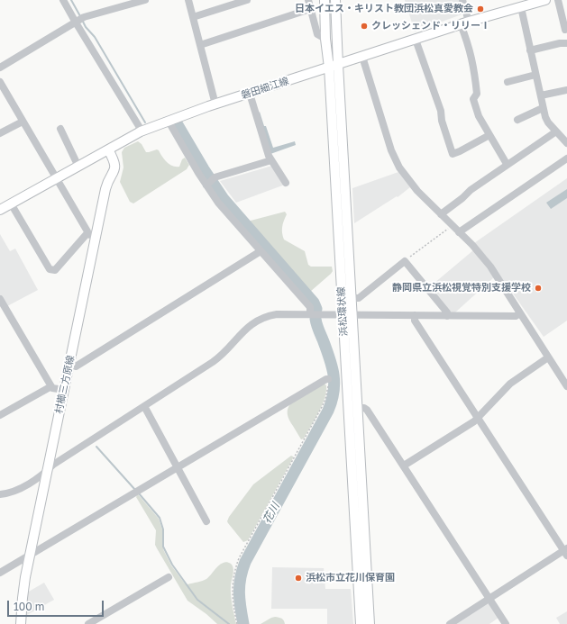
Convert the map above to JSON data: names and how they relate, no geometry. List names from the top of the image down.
{
  "streets": {
    "main road": ["磐田細江線", "浜松環状線", "村櫛三方原線"]
  },
  "crossings": [
    ["磐田細江線", "浜松環状線"],
    ["磐田細江線", "村櫛三方原線"]
  ],
  "water": ["花川"],
  "places": [
    "日本イエス・キリスト教団浜松真愛教会",
    "クレッシェンド・リリーⅠ",
    "静岡県立浜松視覚特別支援学校",
    "浜松市立花川保育園"
  ],
  "scale_bar": "100 m"
}
